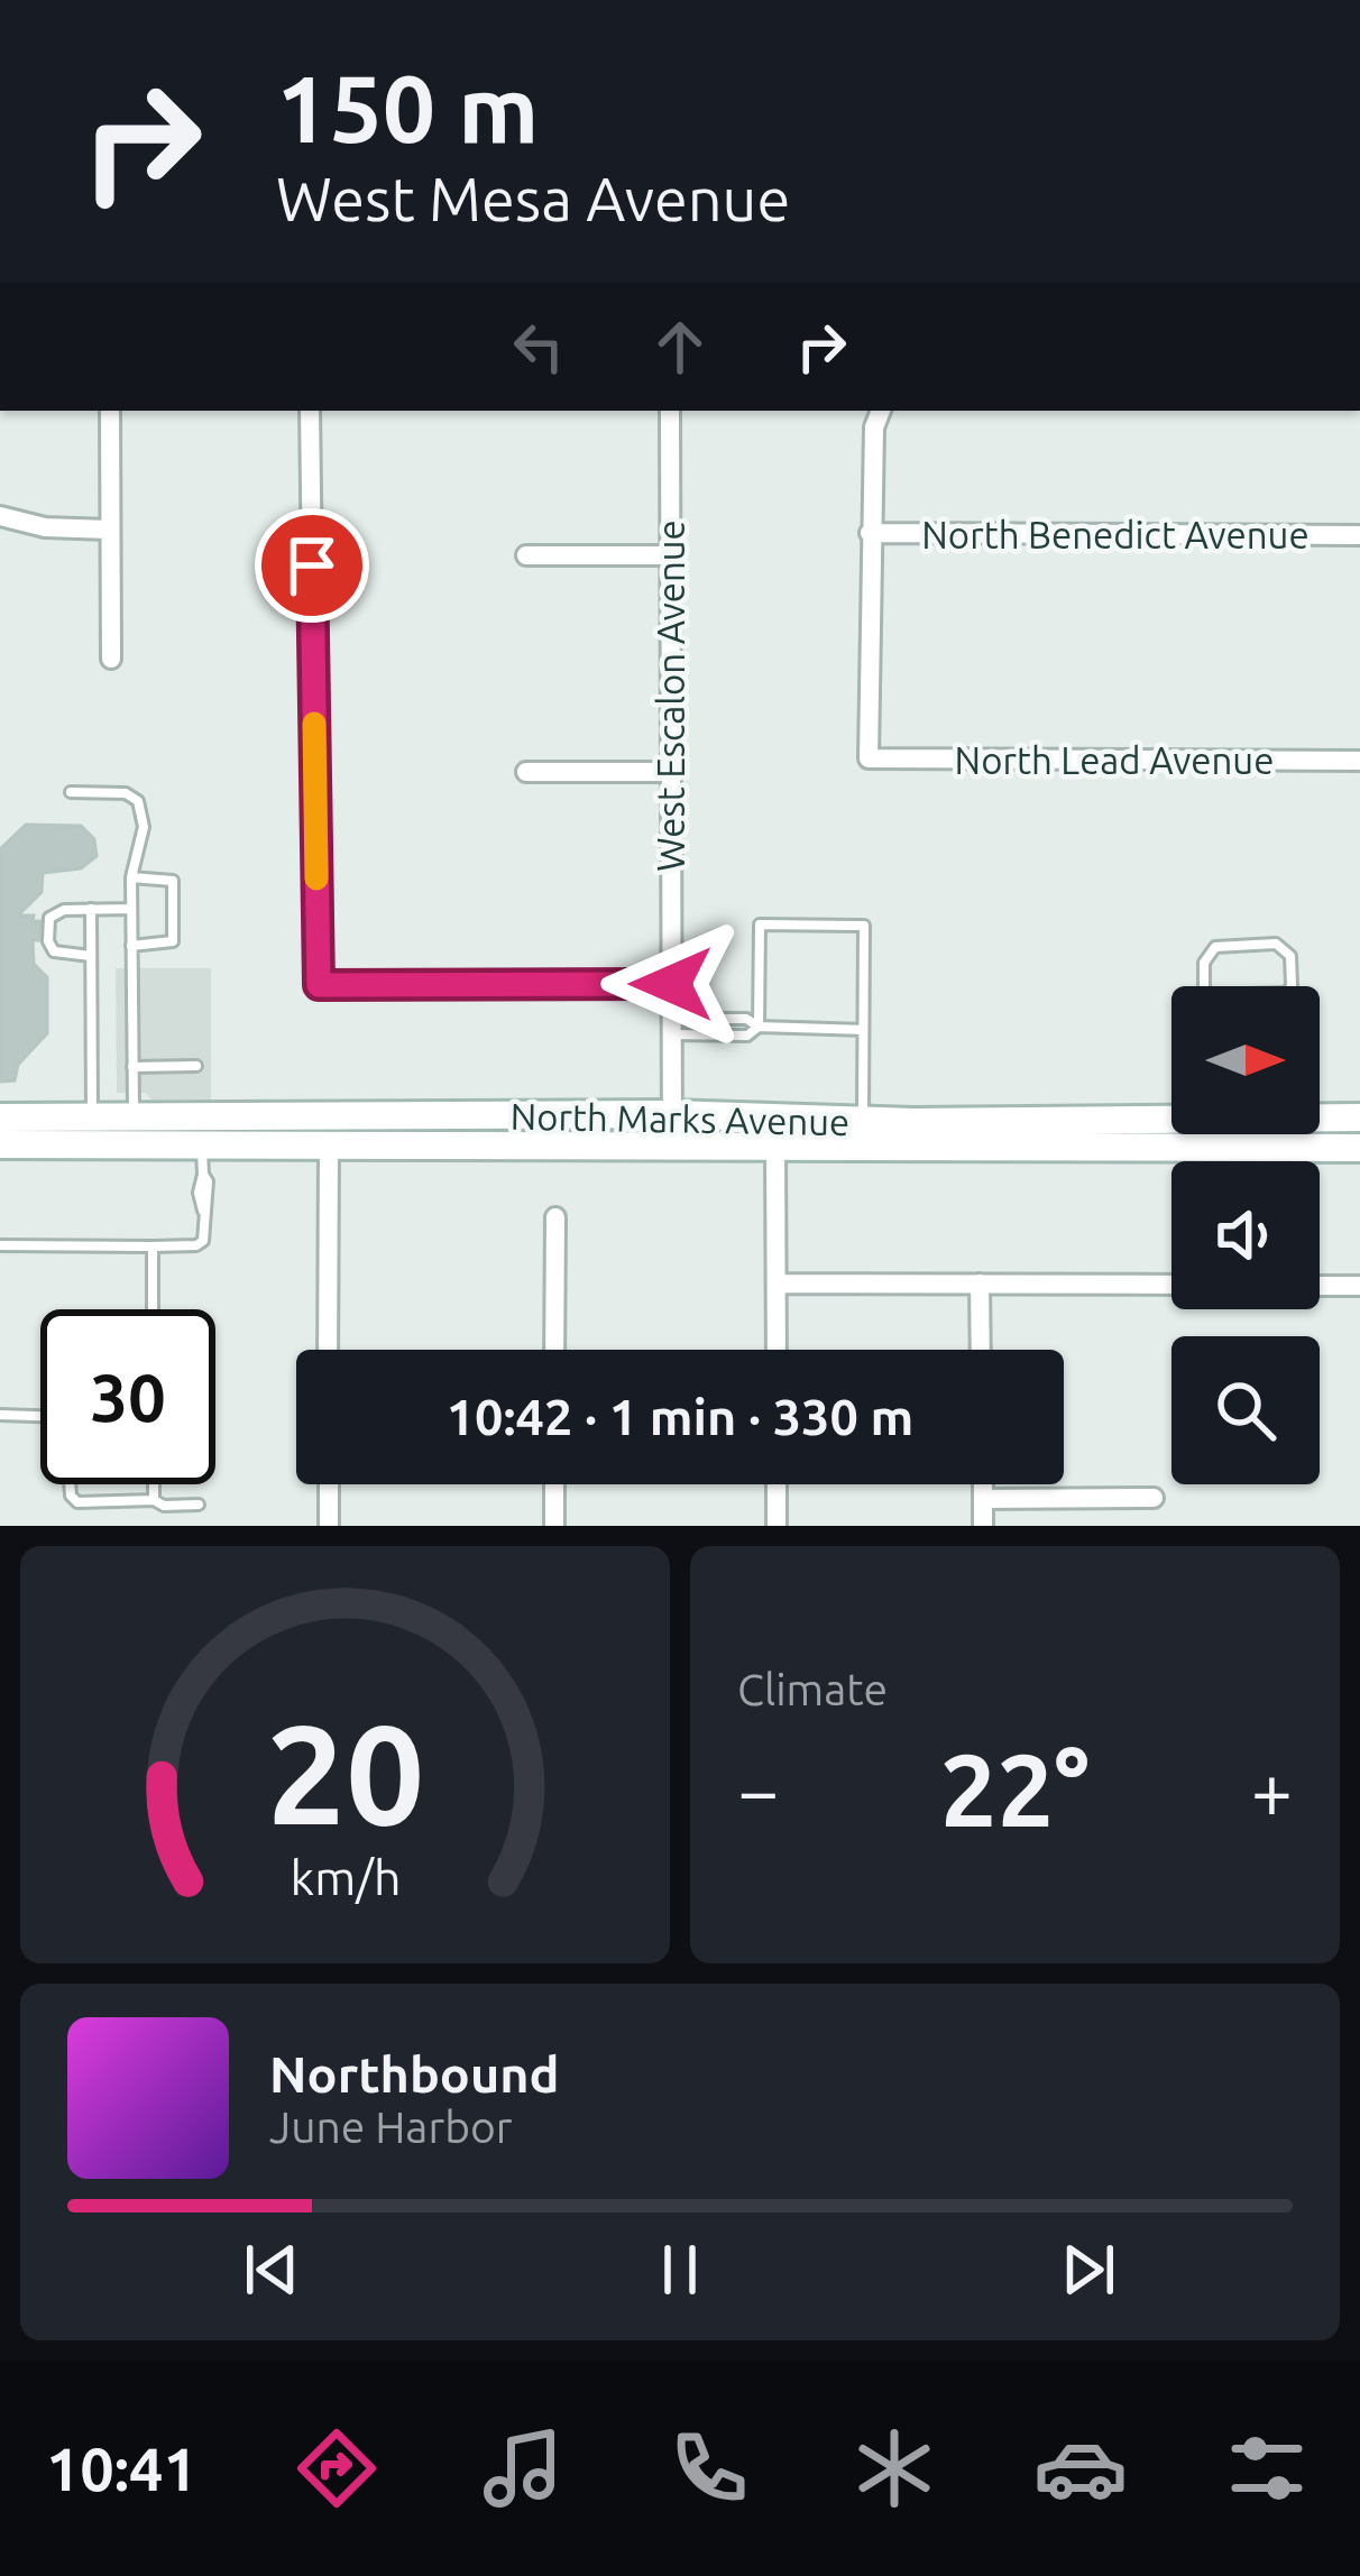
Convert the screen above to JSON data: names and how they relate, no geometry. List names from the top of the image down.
{
  "streets": {
    "main road": ["North Marks Avenue"],
    "street": ["North Benedict Avenue", "West Escalon Avenue", "North Lead Avenue"]
  },
  "crossings": [
    ["North Benedict Avenue", "North Lead Avenue"],
    ["West Escalon Avenue", "North Marks Avenue"]
  ],
  "north": "right",
  "page": {
    "turn": ["150 m", "West Mesa Avenue"],
    "limit": "30",
    "trip": "10:42 · 1 min · 330 m",
    "tile": "Climate",
    "heat": ["−", "22°", "+"],
    "song": ["Northbound", "June Harbor"],
    "tabs": "10:41",
    "gauge": ["20", "km/h"]
  }
}
